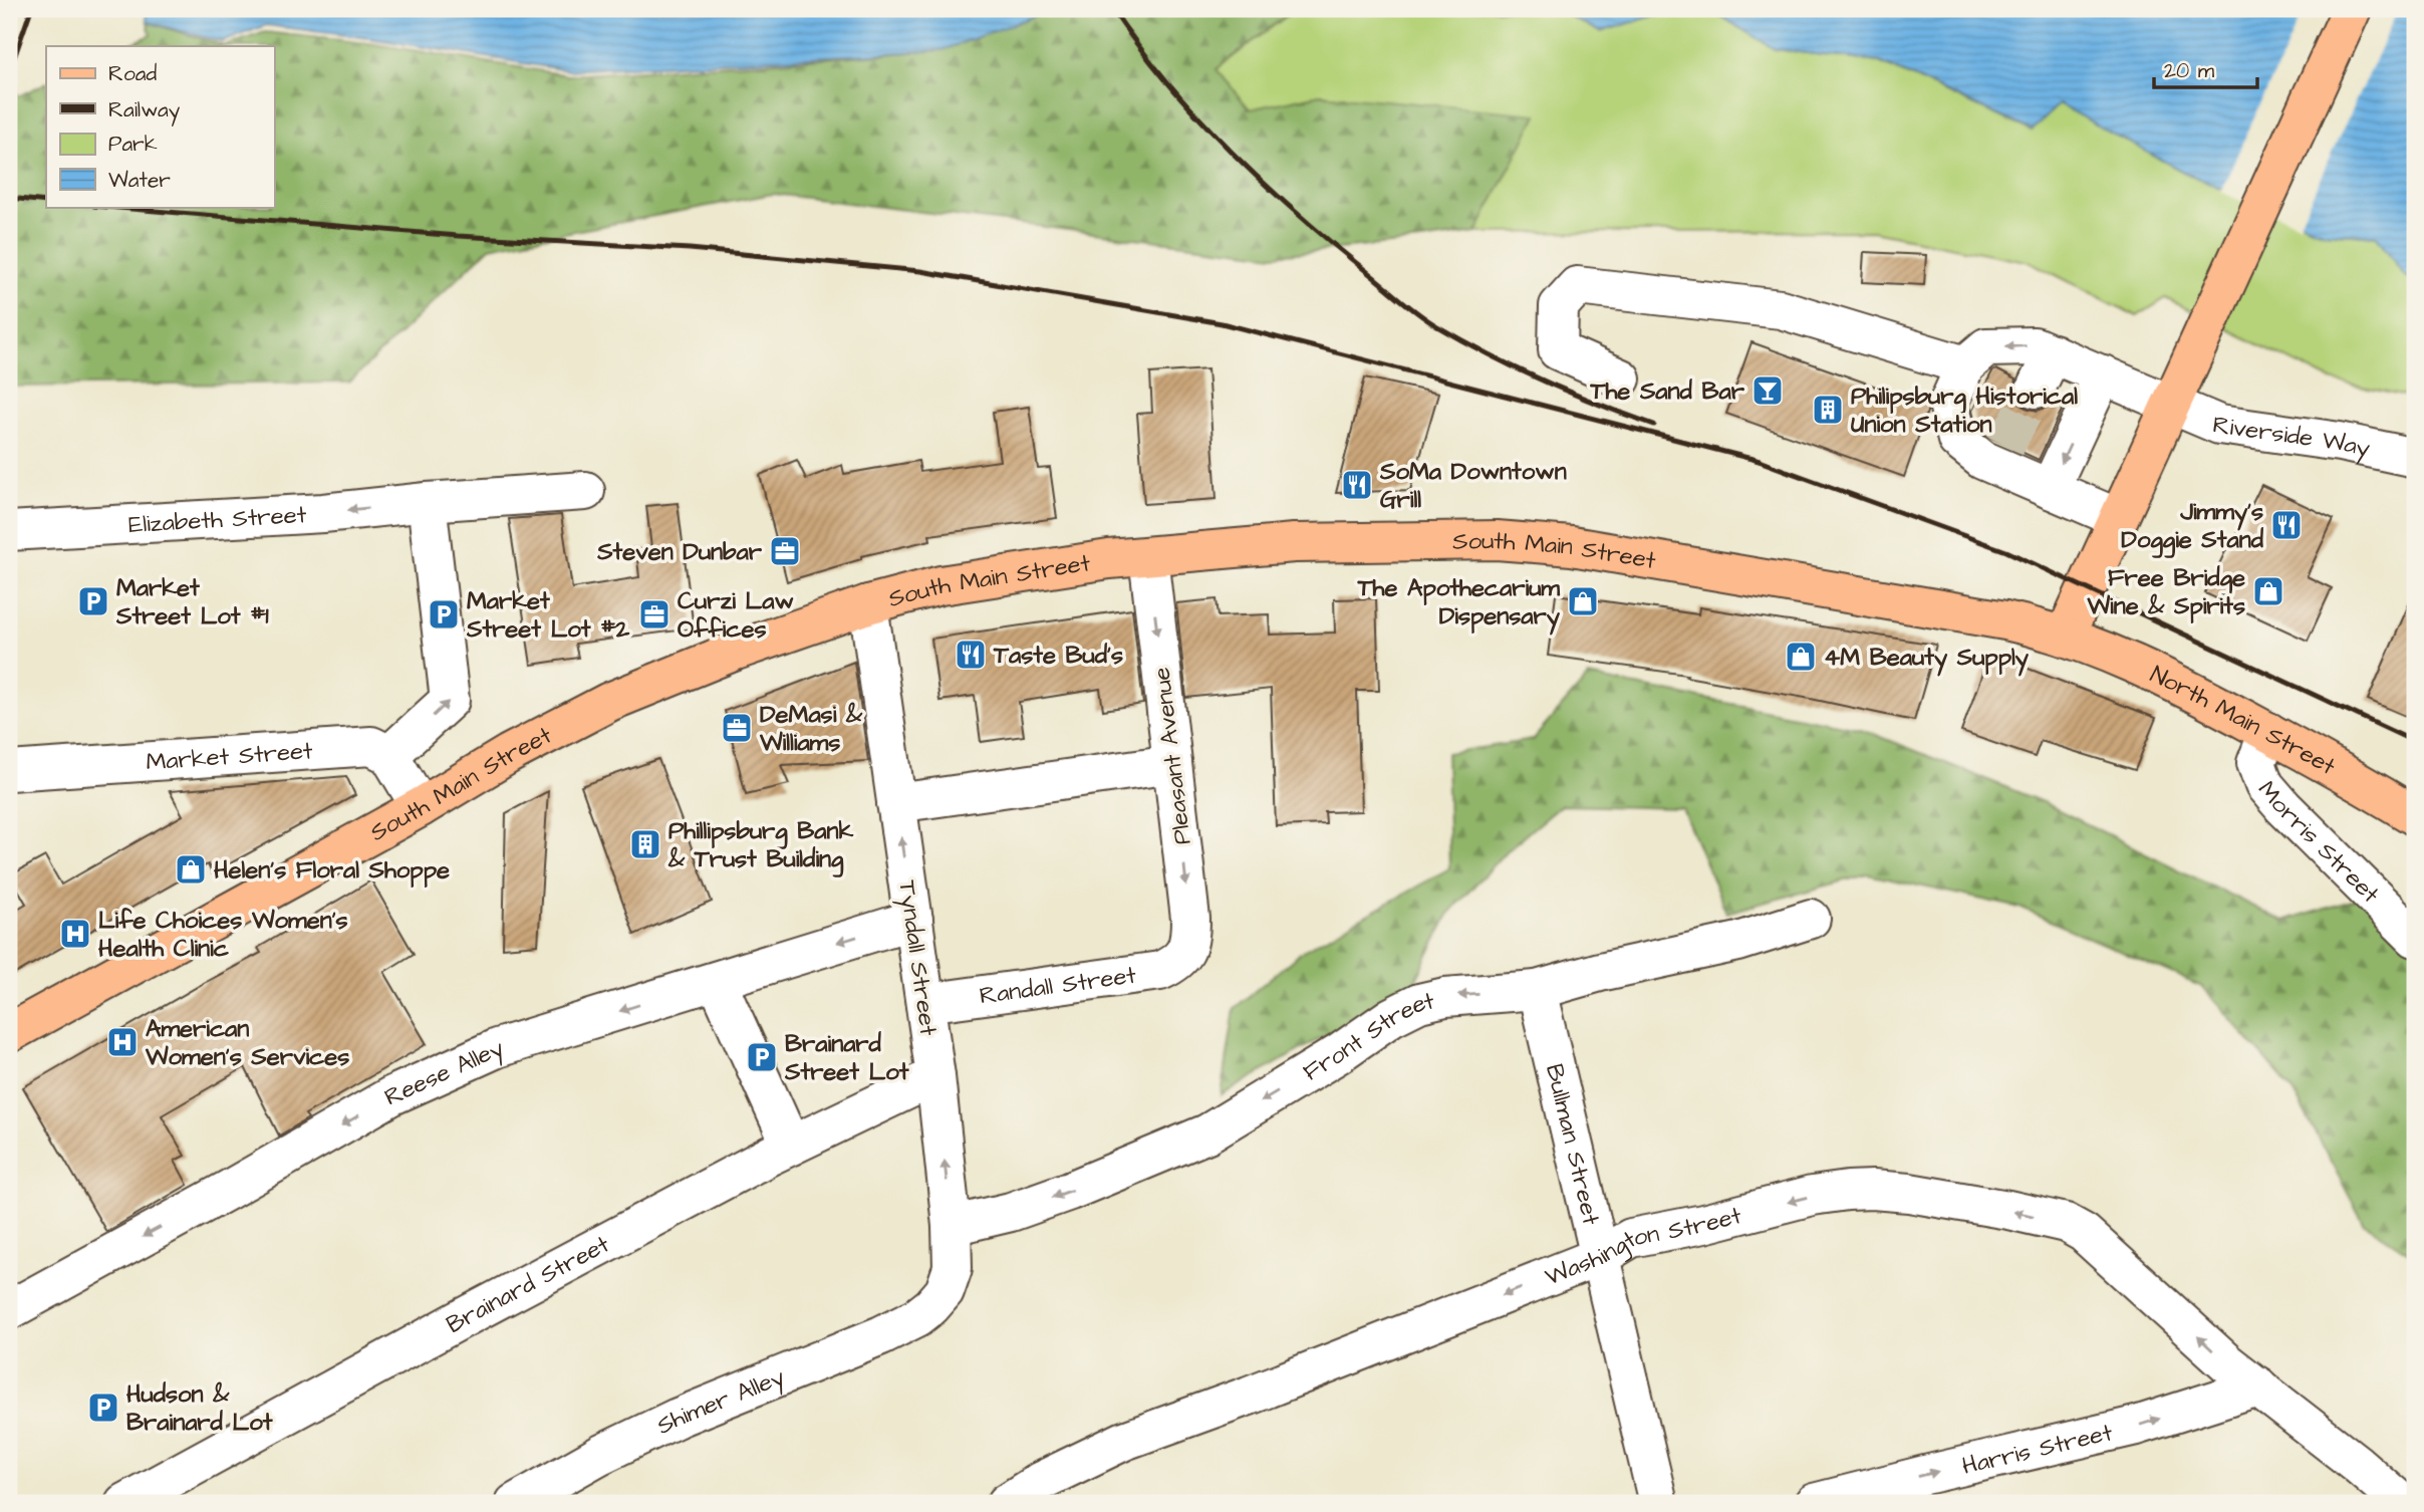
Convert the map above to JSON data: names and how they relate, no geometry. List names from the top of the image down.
{
  "streets": {
    "main road": ["South Main Street", "North Main Street"],
    "street": [
      "Riverside Way",
      "Elizabeth Street",
      "Market Street",
      "Pleasant Avenue",
      "Morris Street",
      "Tyndall Street",
      "Randall Street",
      "Front Street",
      "Reese Alley",
      "Bullman Street",
      "Washington Street",
      "Brainard Street",
      "Shimer Alley",
      "Harris Street"
    ]
  },
  "crossings": [
    ["South Main Street", "North Main Street"],
    ["South Main Street", "Pleasant Avenue"],
    ["South Main Street", "Tyndall Street"],
    ["North Main Street", "Morris Street"],
    ["Pleasant Avenue", "Randall Street"],
    ["Tyndall Street", "Randall Street"],
    ["Tyndall Street", "Front Street"],
    ["Tyndall Street", "Reese Alley"],
    ["Tyndall Street", "Brainard Street"],
    ["Tyndall Street", "Shimer Alley"],
    ["Front Street", "Bullman Street"],
    ["Bullman Street", "Washington Street"],
    ["Washington Street", "Harris Street"]
  ],
  "one_way": [
    "Elizabeth Street",
    "Pleasant Avenue",
    "Tyndall Street",
    "Front Street",
    "Reese Alley",
    "Washington Street",
    "Harris Street"
  ],
  "places": {
    "bar": ["The Sand Bar"],
    "building": ["Philipsburg Historical Union Station", "Phillipsburg Bank & Trust Building"],
    "restaurant": ["SoMa Downtown Grill", "Jimmy's Doggie Stand", "Taste Bud's"],
    "office": ["Steven Dunbar", "Curzi Law Offices", "DeMasi & Williams"],
    "shop": [
      "Free Bridge Wine & Spirits",
      "The Apothecarium Dispensary",
      "4M Beauty Supply",
      "Helen's Floral Shoppe"
    ],
    "parking": [
      "Market Street Lot #1",
      "Market Street Lot #2",
      "Brainard Street Lot",
      "Hudson & Brainard Lot"
    ],
    "hospital": ["Life Choices Women's Health Clinic", "American Women's Services"]
  },
  "legend": [
    "Road",
    "Railway",
    "Park",
    "Water"
  ],
  "scale_bar": "20 m"
}
